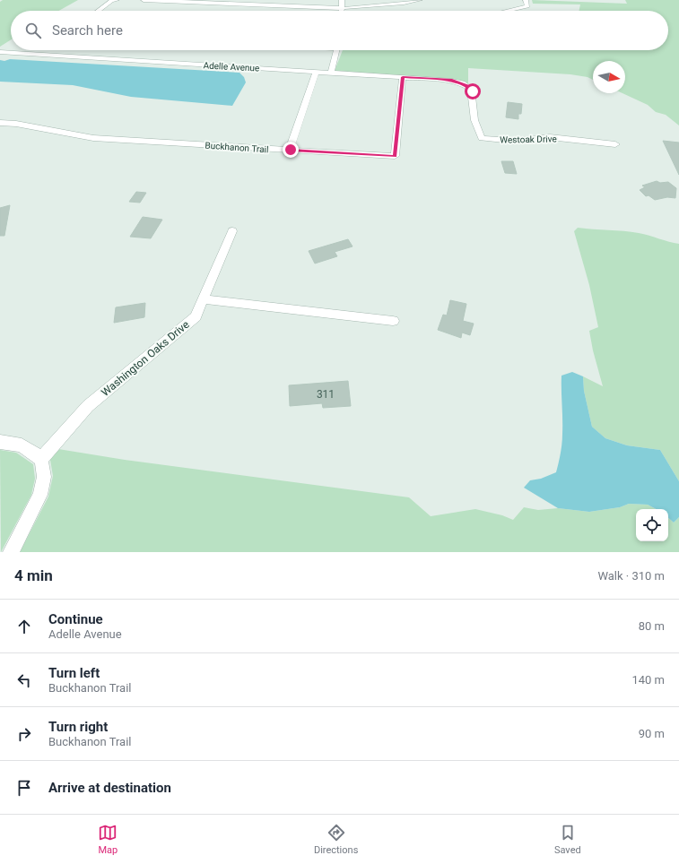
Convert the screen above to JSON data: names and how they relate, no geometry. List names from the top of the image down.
{
  "streets": {
    "street": [
      "Adelle Avenue",
      "Westoak Drive",
      "Buckhanon Trail",
      "Washington Oaks Drive"
    ]
  },
  "crossings": [
    ["Adelle Avenue", "Westoak Drive"],
    ["Adelle Avenue", "Buckhanon Trail"]
  ],
  "house_numbers": ["311"],
  "north": "right",
  "page": {
    "search": "Search here",
    "heading": ["4 min", "Walk · 310 m"],
    "list": [
      ["Continue", "Adelle Avenue", "80 m"],
      ["Turn left", "Buckhanon Trail", "140 m"],
      ["Turn right", "Buckhanon Trail", "90 m"],
      "Arrive at destination"
    ],
    "nav": ["Map", "Directions", "Saved"]
  }
}
